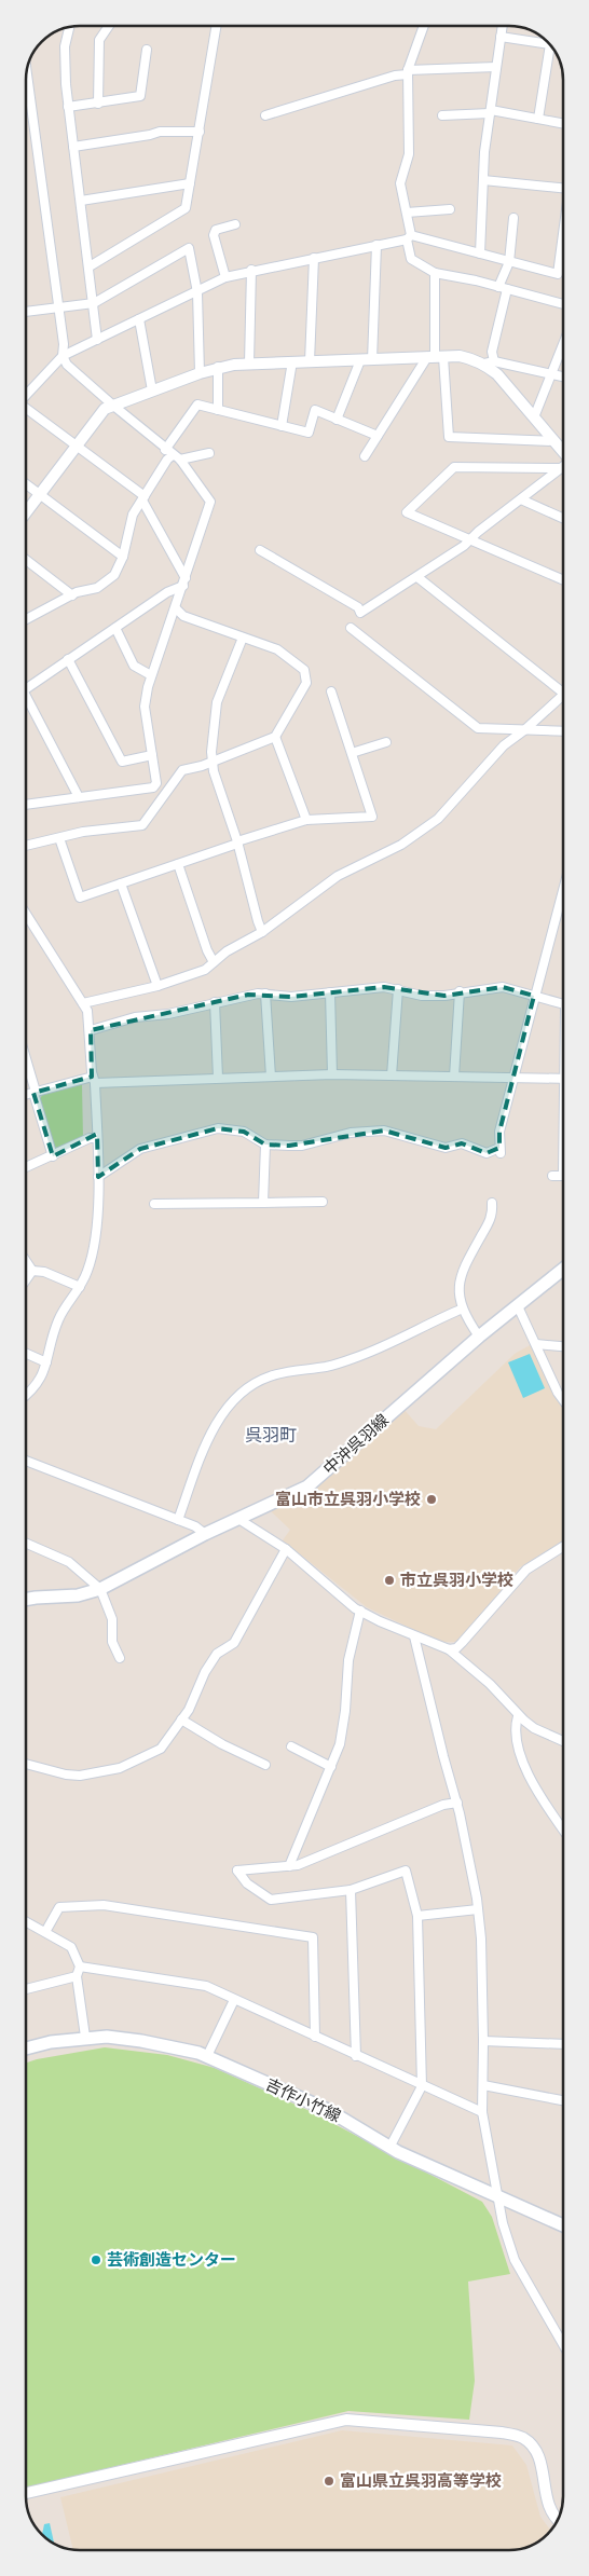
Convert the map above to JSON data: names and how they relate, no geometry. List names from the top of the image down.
{
  "streets": {
    "main road": ["中沖呉羽線", "吉作小竹線"]
  },
  "districts": ["呉羽町"],
  "places": [
    "富山市立呉羽小学校",
    "市立呉羽小学校",
    "芸術創造センター",
    "富山県立呉羽高等学校"
  ]
}
